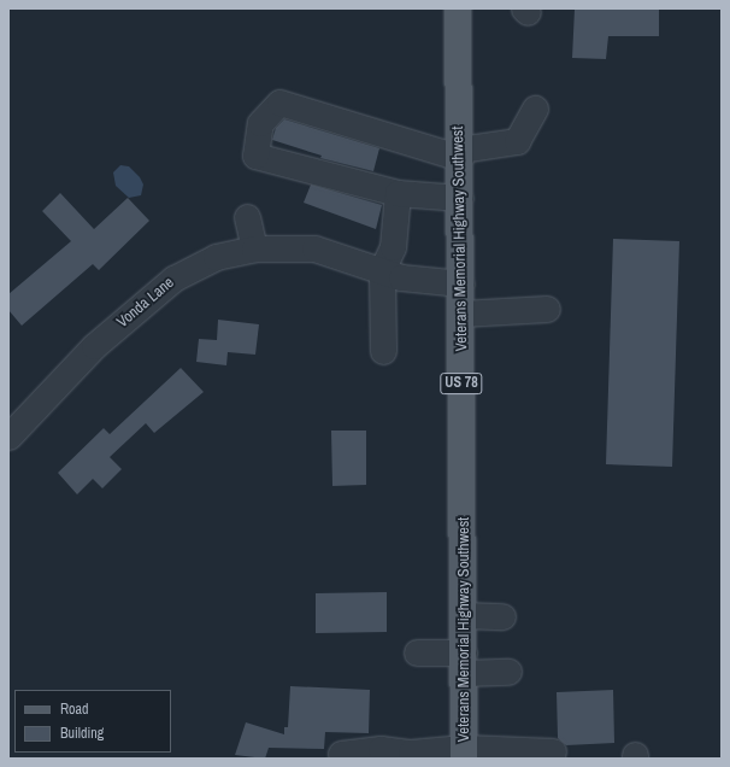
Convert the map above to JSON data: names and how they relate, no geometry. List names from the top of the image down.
{
  "streets": {
    "main road": ["Veterans Memorial Highway Southwest", "US 78"],
    "street": ["Vonda Lane"]
  },
  "crossings": [
    ["Veterans Memorial Highway Southwest", "Vonda Lane"]
  ],
  "legend": ["Road", "Building"]
}
